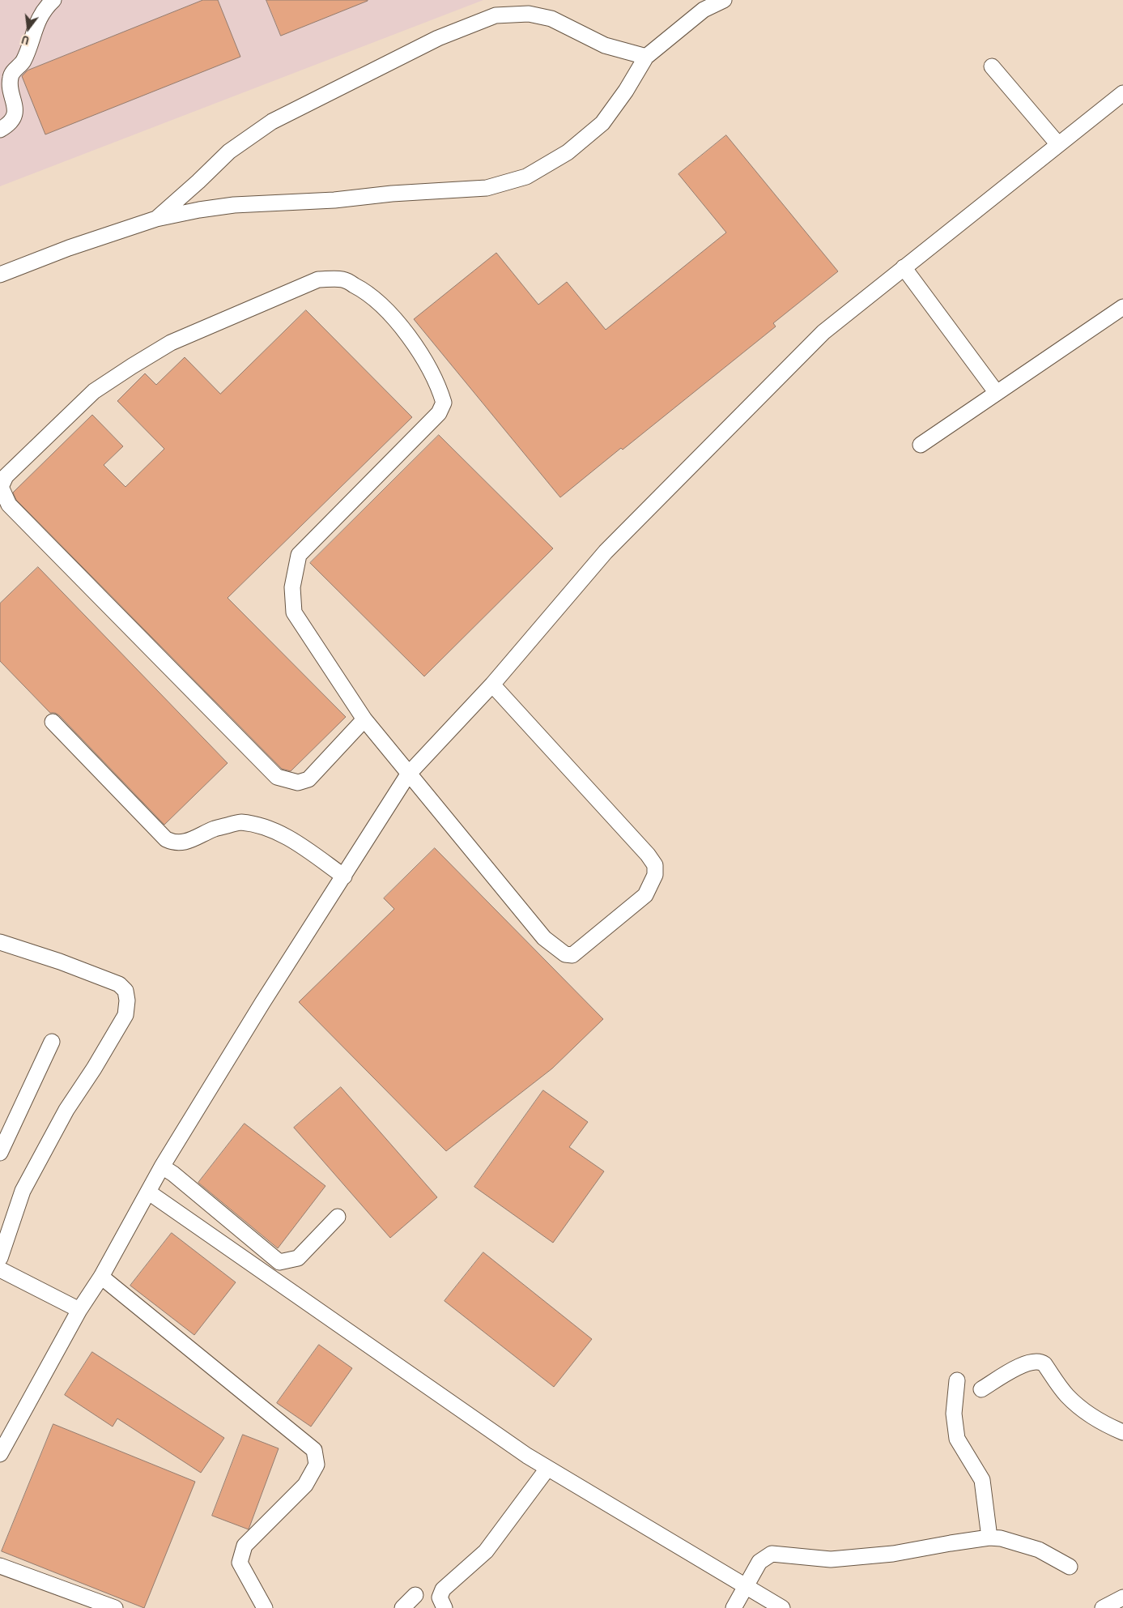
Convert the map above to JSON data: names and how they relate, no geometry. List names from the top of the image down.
{
  "north": "bottom"
}
